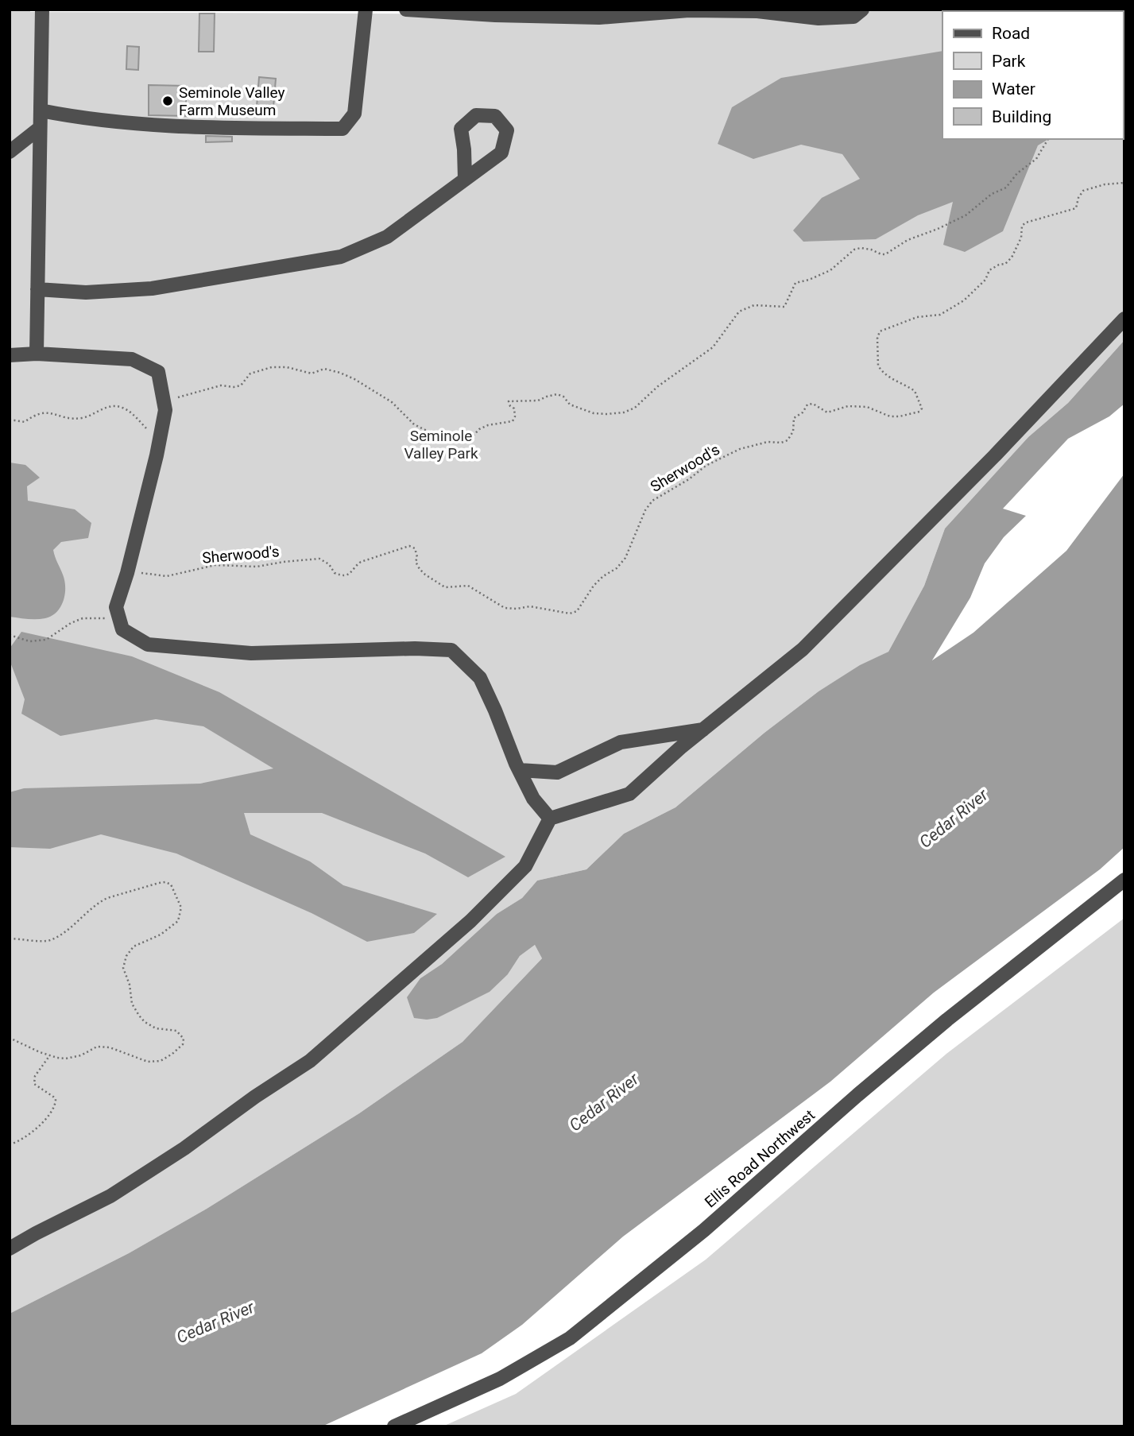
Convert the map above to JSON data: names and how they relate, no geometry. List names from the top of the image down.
{
  "streets": {
    "street": ["Ellis Road Northwest"],
    "path": ["Sherwood's"]
  },
  "water": ["Cedar River"],
  "parks": ["Seminole Valley Park"],
  "places": ["Seminole Valley Farm Museum"],
  "legend": [
    "Road",
    "Park",
    "Water",
    "Building"
  ]
}
